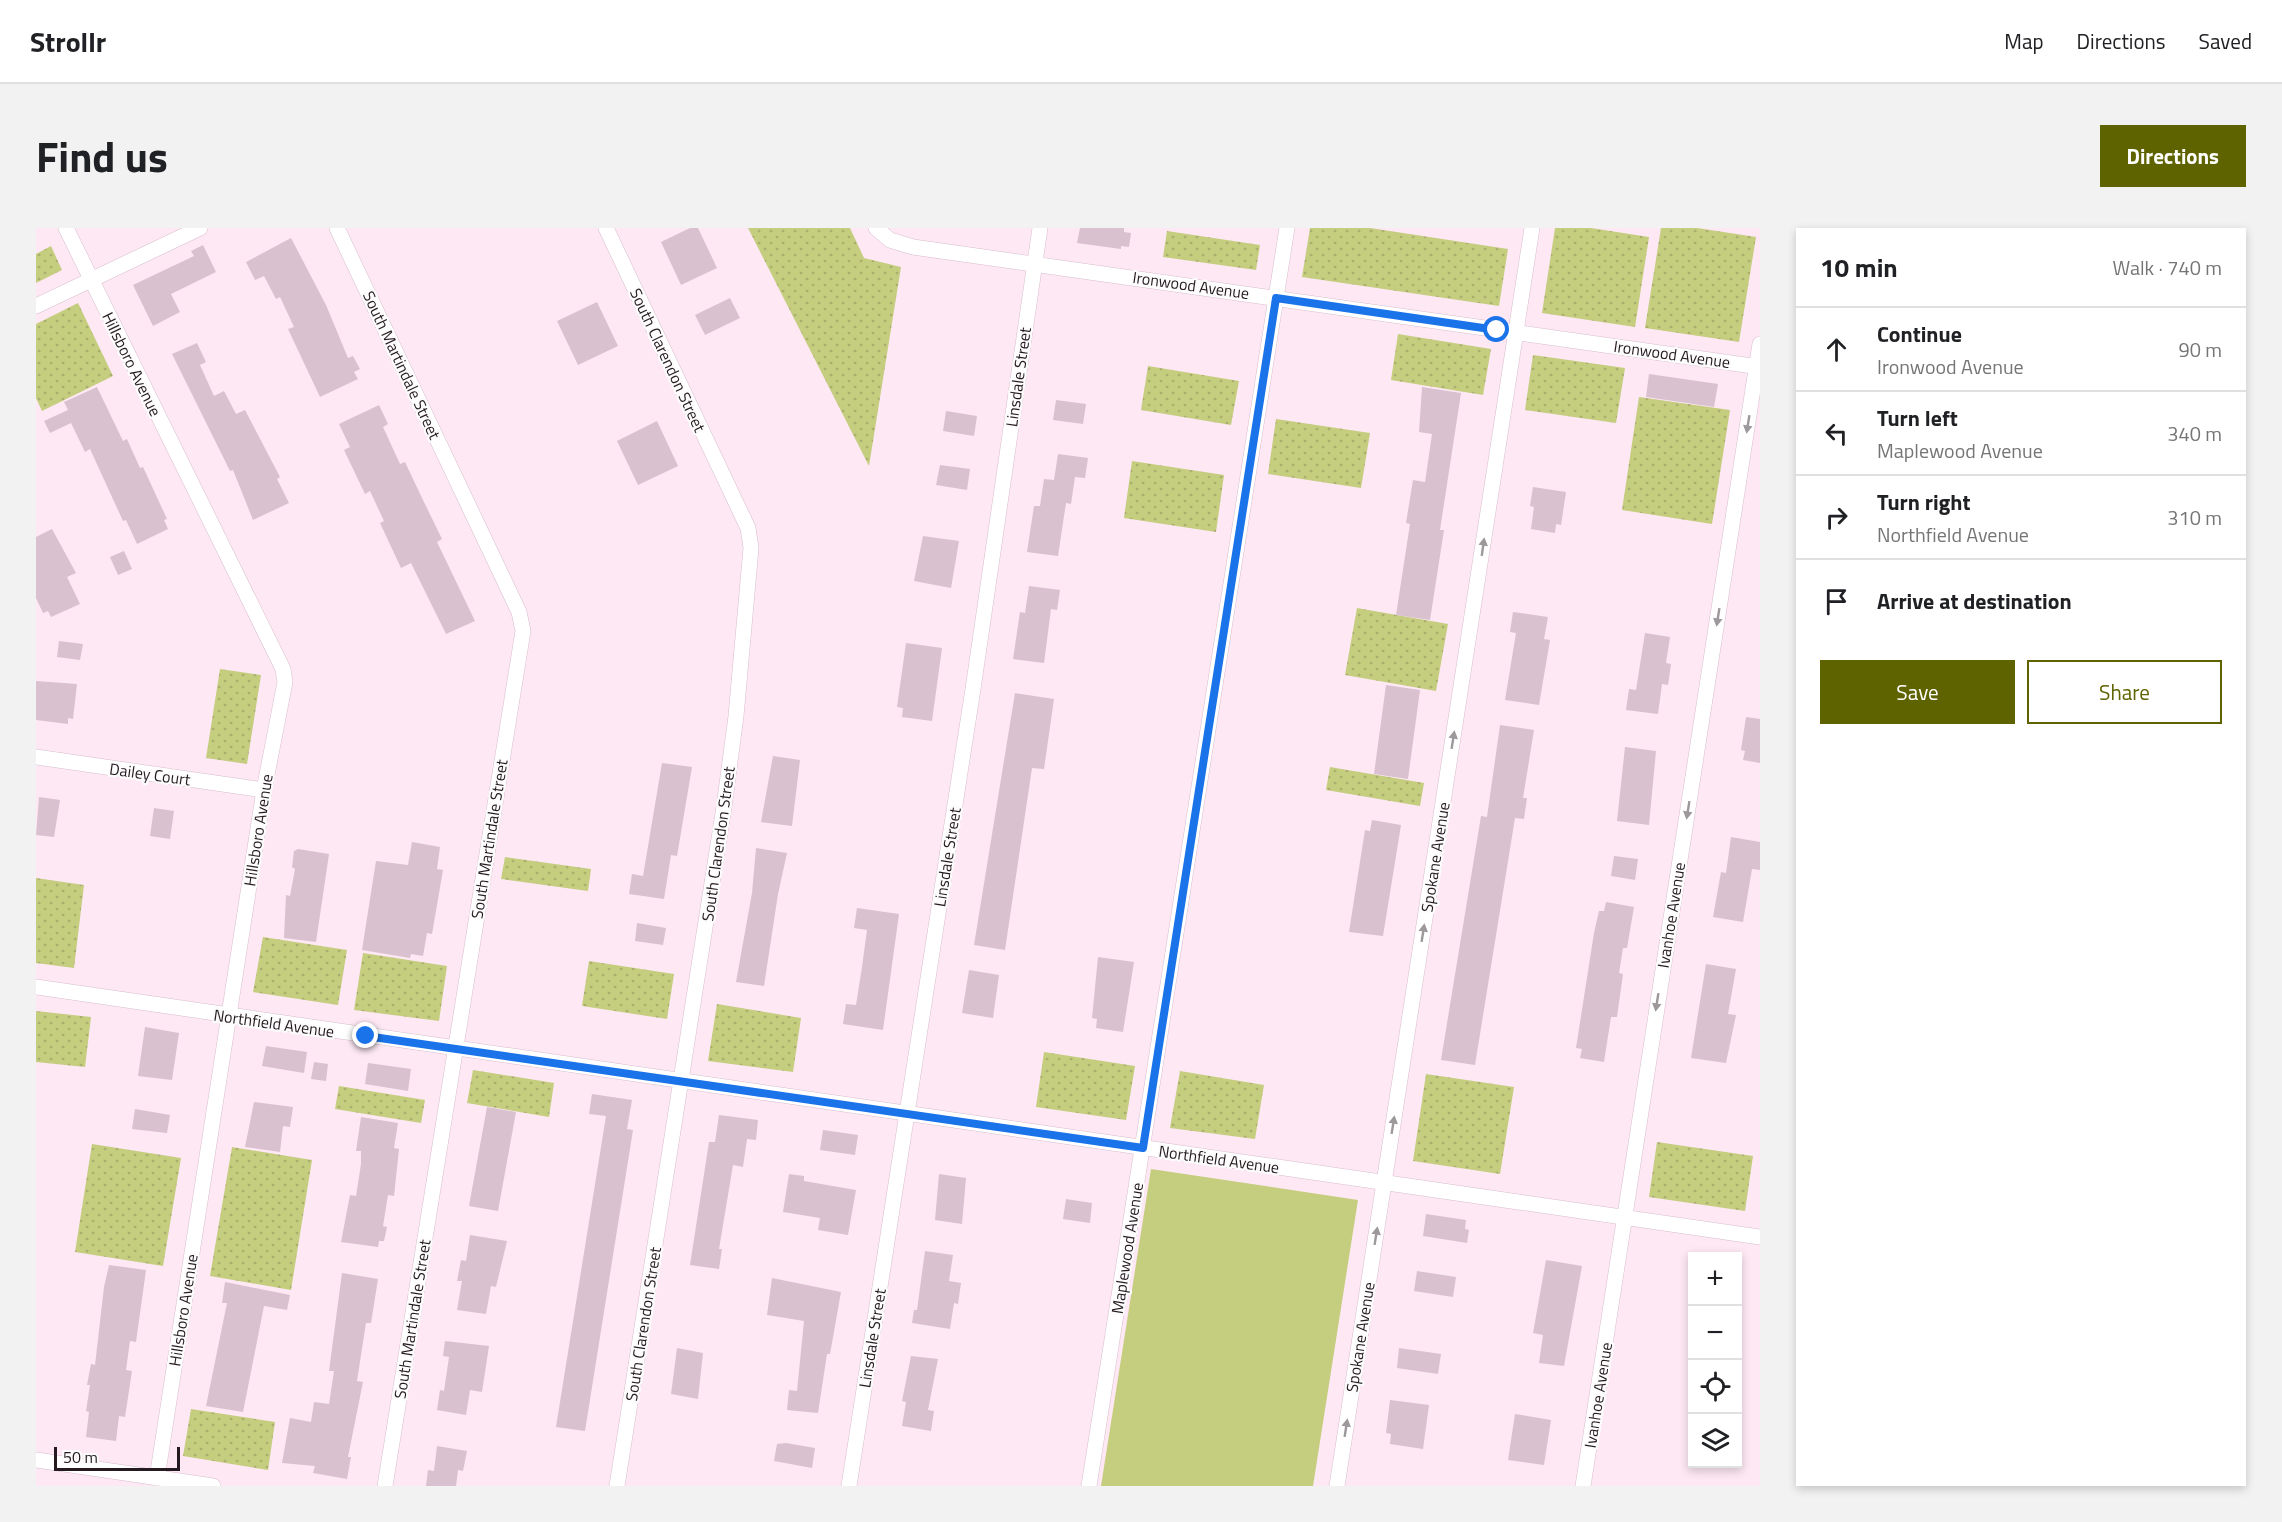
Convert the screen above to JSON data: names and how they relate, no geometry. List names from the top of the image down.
{
  "streets": {
    "street": [
      "Ironwood Avenue",
      "South Clarendon Street",
      "Hillsboro Avenue",
      "South Martindale Street",
      "Linsdale Street",
      "Dailey Court",
      "Spokane Avenue",
      "Ivanhoe Avenue",
      "Northfield Avenue",
      "Maplewood Avenue"
    ]
  },
  "crossings": [
    ["Ironwood Avenue", "Linsdale Street"],
    ["Ironwood Avenue", "Spokane Avenue"],
    ["Ironwood Avenue", "Ivanhoe Avenue"],
    ["Ironwood Avenue", "Maplewood Avenue"],
    ["South Clarendon Street", "Northfield Avenue"],
    ["Hillsboro Avenue", "Dailey Court"],
    ["Hillsboro Avenue", "Northfield Avenue"],
    ["South Martindale Street", "Northfield Avenue"],
    ["Linsdale Street", "Northfield Avenue"],
    ["Spokane Avenue", "Northfield Avenue"],
    ["Ivanhoe Avenue", "Northfield Avenue"],
    ["Northfield Avenue", "Maplewood Avenue"]
  ],
  "one_way": ["Spokane Avenue", "Ivanhoe Avenue"],
  "scale_bar": "50 m",
  "page": {
    "header": "Strollr",
    "nav": ["Map", "Directions", "Saved"],
    "title": "Find us",
    "buttons": [
      "Directions",
      ["Save", "Share"]
    ],
    "heading": ["10 min", "Walk · 740 m"],
    "list": [
      ["Continue", "Ironwood Avenue", "90 m"],
      ["Turn left", "Maplewood Avenue", "340 m"],
      ["Turn right", "Northfield Avenue", "310 m"],
      "Arrive at destination"
    ],
    "map_buttons": ["+", "−"],
    "scale": "50 m"
  }
}
